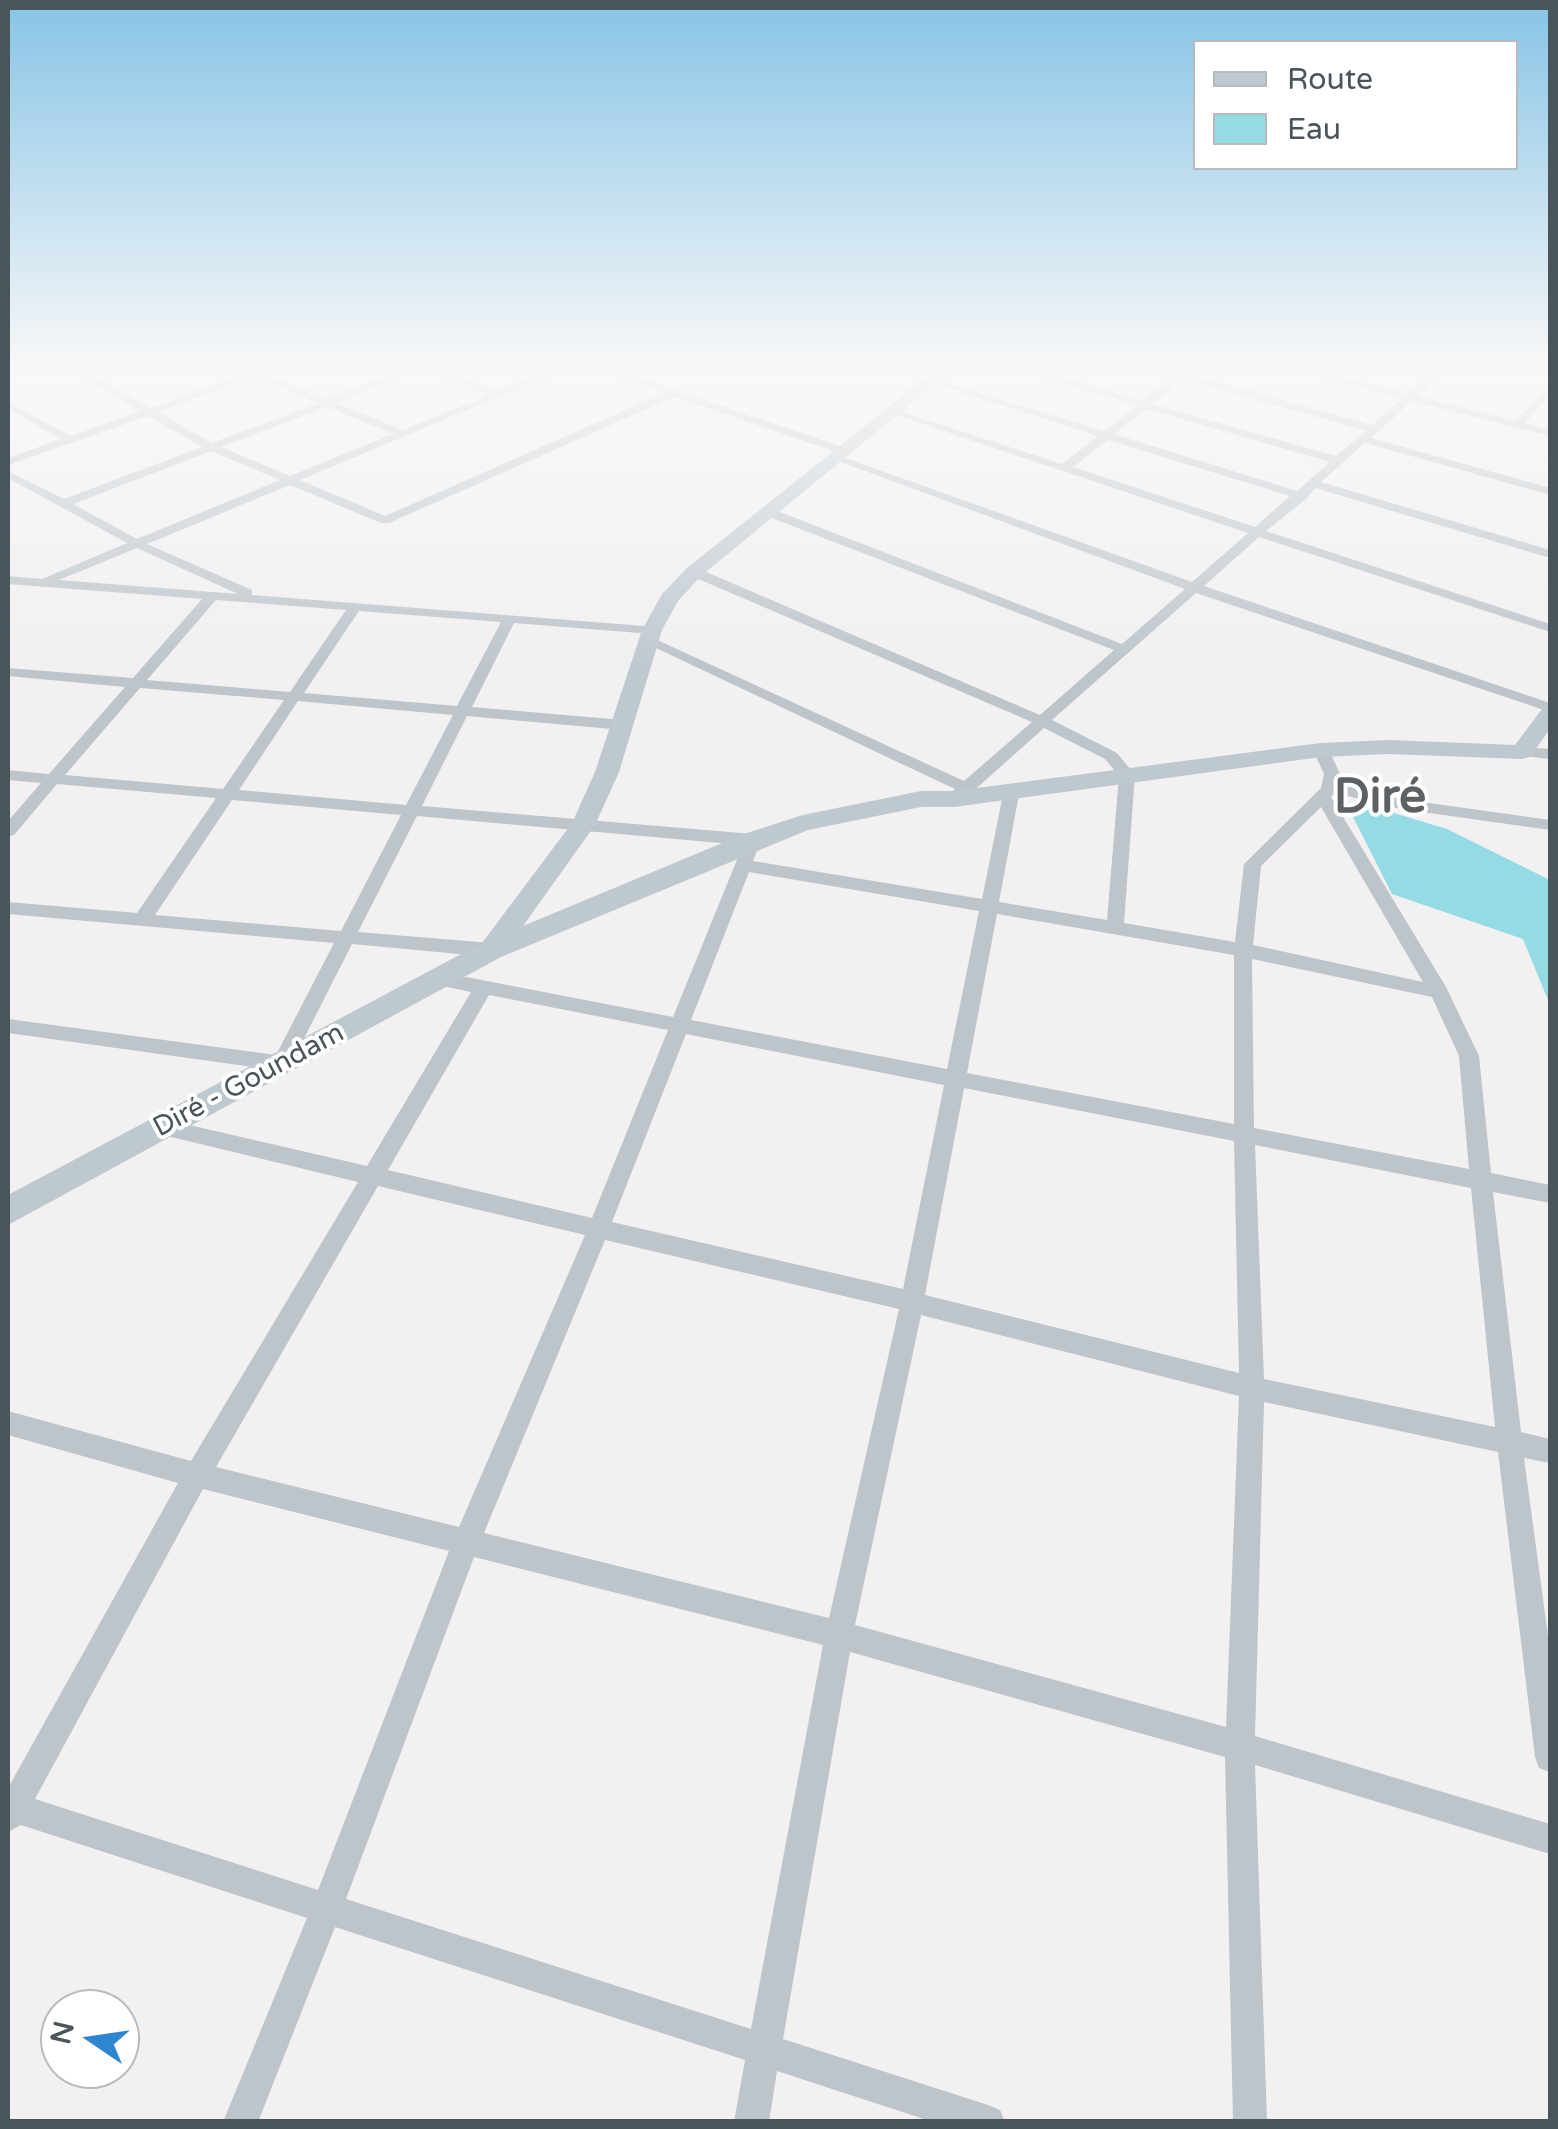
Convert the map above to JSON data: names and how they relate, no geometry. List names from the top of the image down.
{
  "streets": {
    "main road": ["Diré - Goundam"]
  },
  "districts": ["Diré"],
  "legend": ["Route", "Eau"],
  "north": "left"
}
